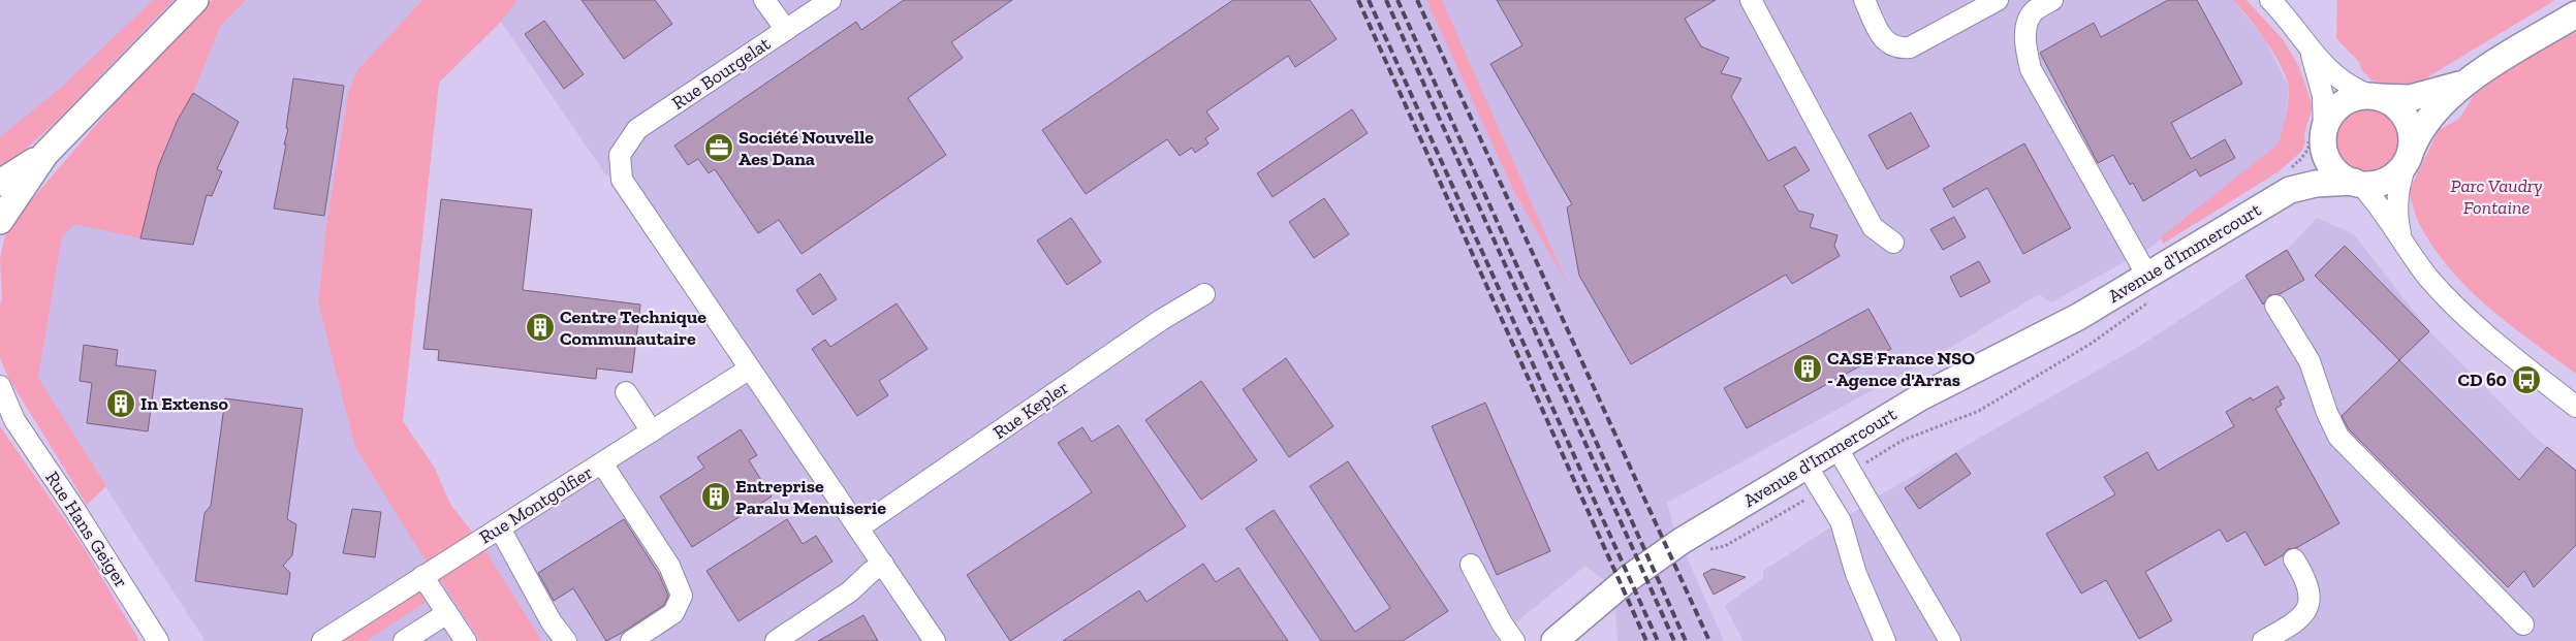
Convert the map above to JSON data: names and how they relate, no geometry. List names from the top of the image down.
{
  "streets": {
    "main road": ["Avenue d'Immercourt"],
    "street": [
      "Rue Bourgelat",
      "Rue Kepler",
      "Rue Montgolfier",
      "Rue Hans Geiger"
    ]
  },
  "crossings": [
    ["Rue Bourgelat", "Rue Montgolfier"]
  ],
  "parks": ["Parc Vaudry Fontaine"],
  "places": {
    "office": ["Société Nouvelle Aes Dana"],
    "building": [
      "Centre Technique Communautaire",
      "CASE France NSO - Agence d'Arras",
      "In Extenso",
      "Entreprise Paralu Menuiserie"
    ],
    "bus stop": ["CD 60"]
  }
}
